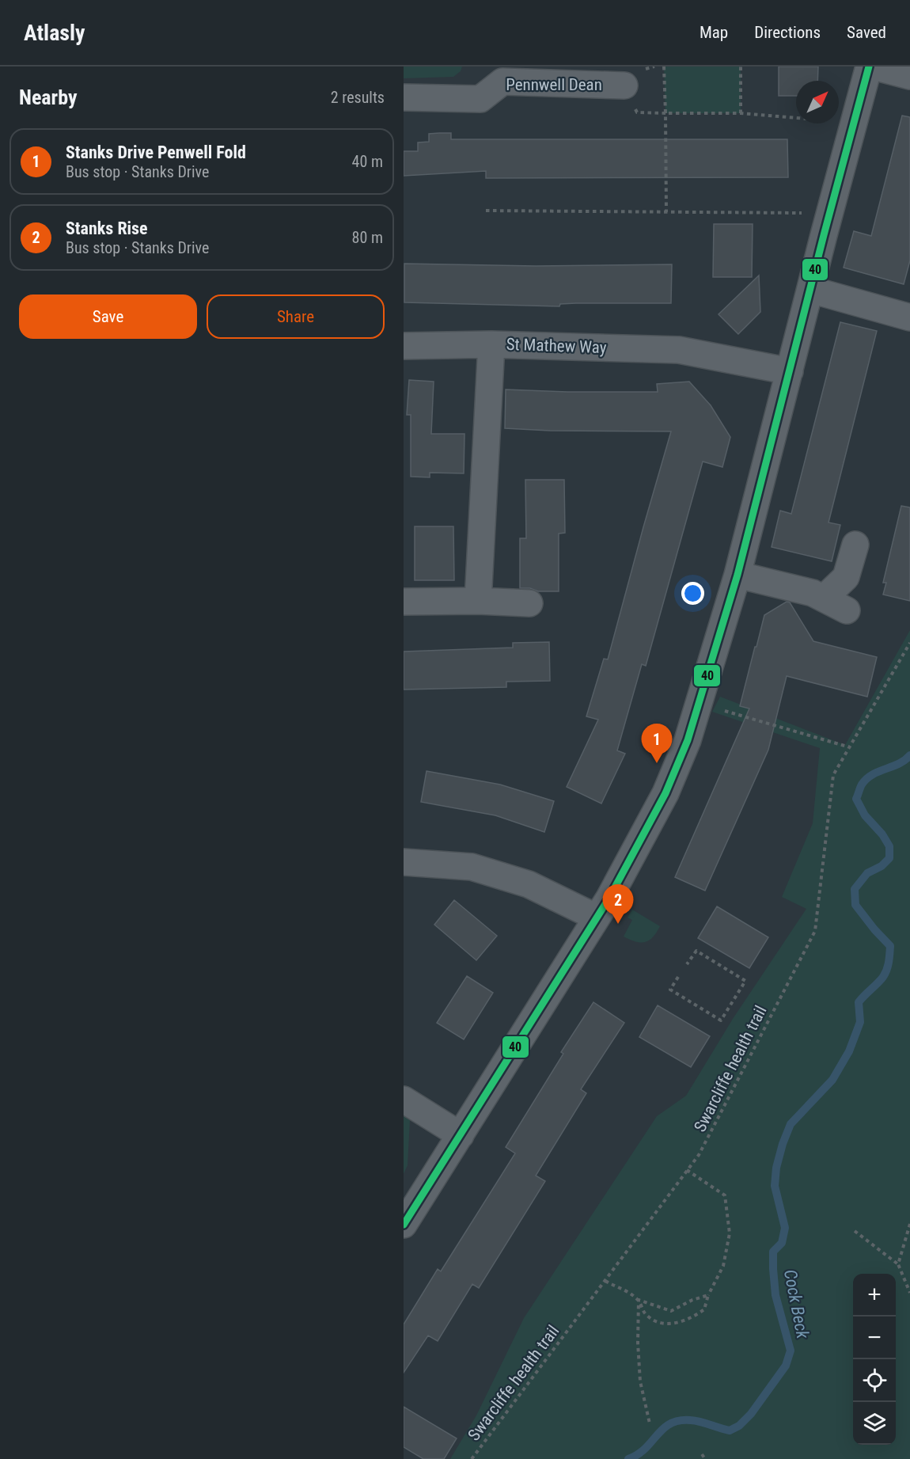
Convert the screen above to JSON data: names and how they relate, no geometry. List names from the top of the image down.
{
  "streets": {
    "street": ["Pennwell Dean", "St Mathew Way"],
    "path": ["Swarcliffe health trail"]
  },
  "water": ["Cock Beck"],
  "lines": ["transit line 40"],
  "north": "top right",
  "page": {
    "header": "Atlasly",
    "nav": ["Map", "Directions", "Saved"],
    "heading": ["Nearby", "2 results"],
    "list": [
      {
        "mark": "1",
        "name": "Stanks Drive Penwell Fold",
        "note": "Bus stop · Stanks Drive",
        "value": "40 m"
      },
      {
        "mark": "2",
        "name": "Stanks Rise",
        "note": "Bus stop · Stanks Drive",
        "value": "80 m"
      }
    ],
    "buttons": ["Save", "Share"],
    "pins": ["1", "2"],
    "map_buttons": ["+", "−"]
  }
}
